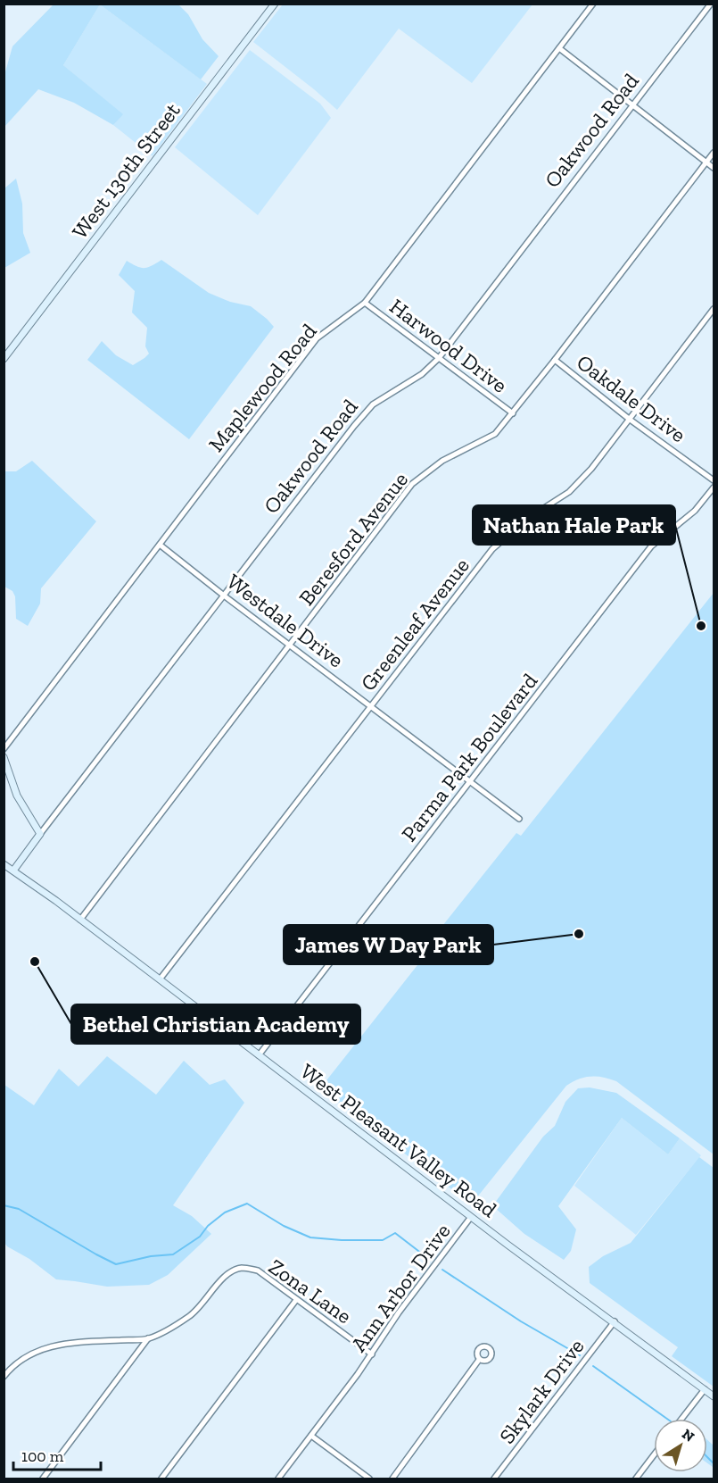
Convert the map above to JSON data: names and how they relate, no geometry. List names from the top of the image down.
{
  "streets": {
    "main road": ["Oakwood Road", "West 130th Street", "West Pleasant Valley Road"],
    "street": [
      "Harwood Drive",
      "Maplewood Road",
      "Oakdale Drive",
      "Beresford Avenue",
      "Westdale Drive",
      "Greenleaf Avenue",
      "Parma Park Boulevard",
      "Ann Arbor Drive",
      "Zona Lane",
      "Skylark Drive"
    ]
  },
  "crossings": [
    ["Oakwood Road", "Harwood Drive"],
    ["Oakwood Road", "Westdale Drive"],
    ["Oakwood Road", "West Pleasant Valley Road"],
    ["Harwood Drive", "Maplewood Road"],
    ["Harwood Drive", "Beresford Avenue"],
    ["Maplewood Road", "Westdale Drive"],
    ["Oakdale Drive", "Beresford Avenue"],
    ["Oakdale Drive", "Greenleaf Avenue"],
    ["Beresford Avenue", "Westdale Drive"],
    ["Beresford Avenue", "West Pleasant Valley Road"],
    ["Westdale Drive", "Greenleaf Avenue"],
    ["Westdale Drive", "Parma Park Boulevard"],
    ["Greenleaf Avenue", "West Pleasant Valley Road"],
    ["Parma Park Boulevard", "West Pleasant Valley Road"],
    ["West Pleasant Valley Road", "Ann Arbor Drive"],
    ["West Pleasant Valley Road", "Skylark Drive"],
    ["Ann Arbor Drive", "Zona Lane"]
  ],
  "places": ["Nathan Hale Park", "James W Day Park", "Bethel Christian Academy"],
  "scale_bar": "100 m",
  "north": "top right"
}
